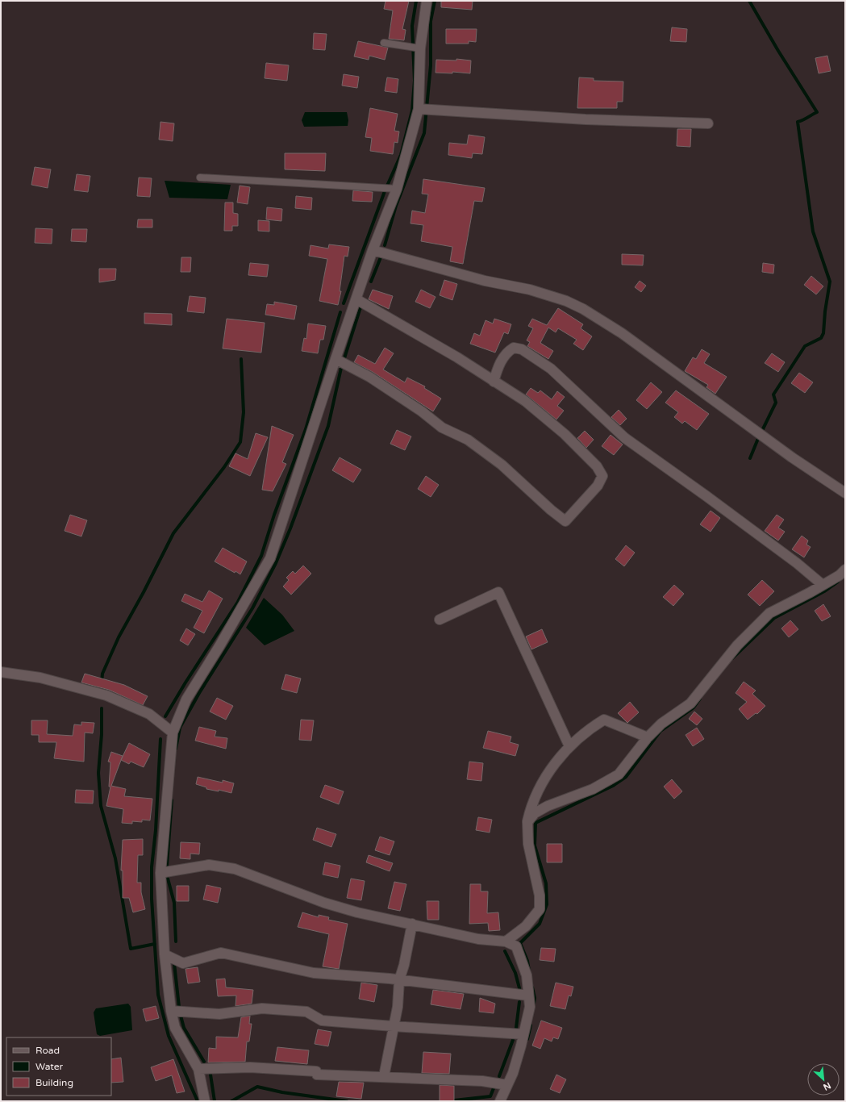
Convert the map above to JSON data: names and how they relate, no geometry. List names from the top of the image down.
{
  "legend": ["Road", "Water", "Building"],
  "north": "bottom right"
}
